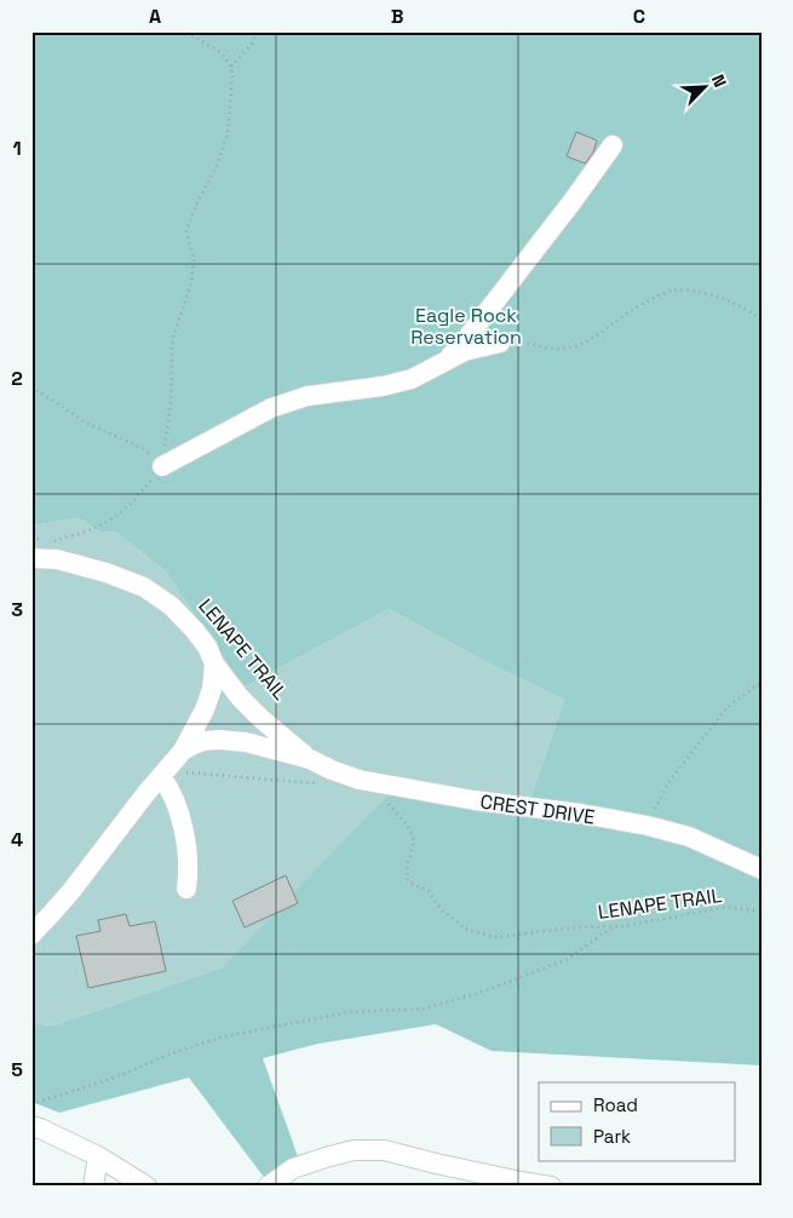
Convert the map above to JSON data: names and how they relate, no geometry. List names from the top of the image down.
{
  "streets": {
    "street": ["CREST DRIVE"],
    "path": ["LENAPE TRAIL"]
  },
  "crossings": [
    ["LENAPE TRAIL", "CREST DRIVE"]
  ],
  "parks": ["Eagle Rock Reservation"],
  "legend": ["Road", "Park"],
  "north": "top right",
  "grid": {
    "columns": ["A", "B", "C"],
    "rows": [
      "1",
      "2",
      "3",
      "4",
      "5"
    ]
  }
}
